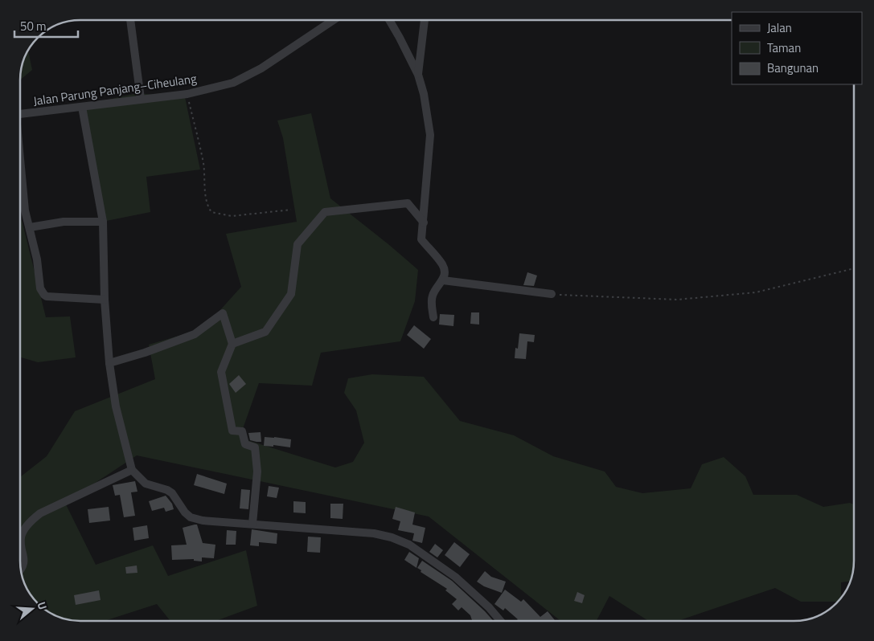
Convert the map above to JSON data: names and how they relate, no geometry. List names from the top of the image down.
{
  "streets": {
    "street": ["Jalan Parung Panjang–Ciheulang"]
  },
  "legend": ["Jalan", "Taman", "Bangunan"],
  "scale_bar": "50 m",
  "north": "right"
}
